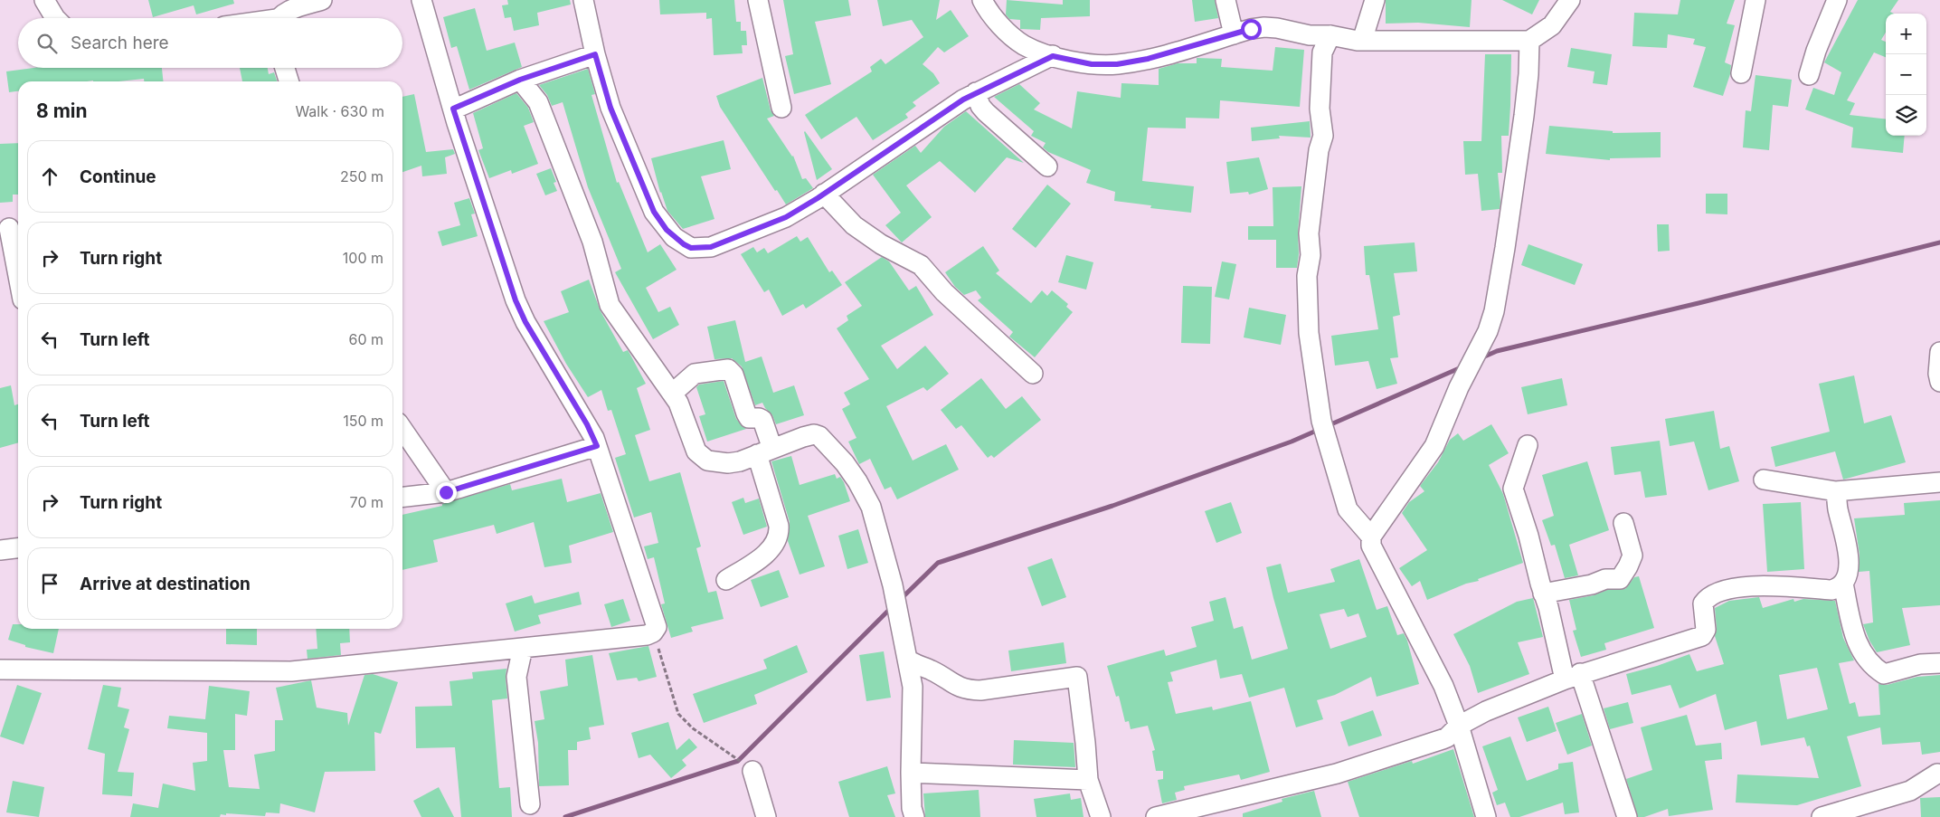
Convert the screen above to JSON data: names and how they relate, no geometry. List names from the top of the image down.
{
  "page": {
    "map_buttons": ["+", "−"],
    "search": "Search here",
    "heading": ["8 min", "Walk · 630 m"],
    "list": [
      ["Continue", "250 m"],
      ["Turn right", "100 m"],
      ["Turn left", "60 m"],
      ["Turn left", "150 m"],
      ["Turn right", "70 m"],
      "Arrive at destination"
    ]
  }
}
